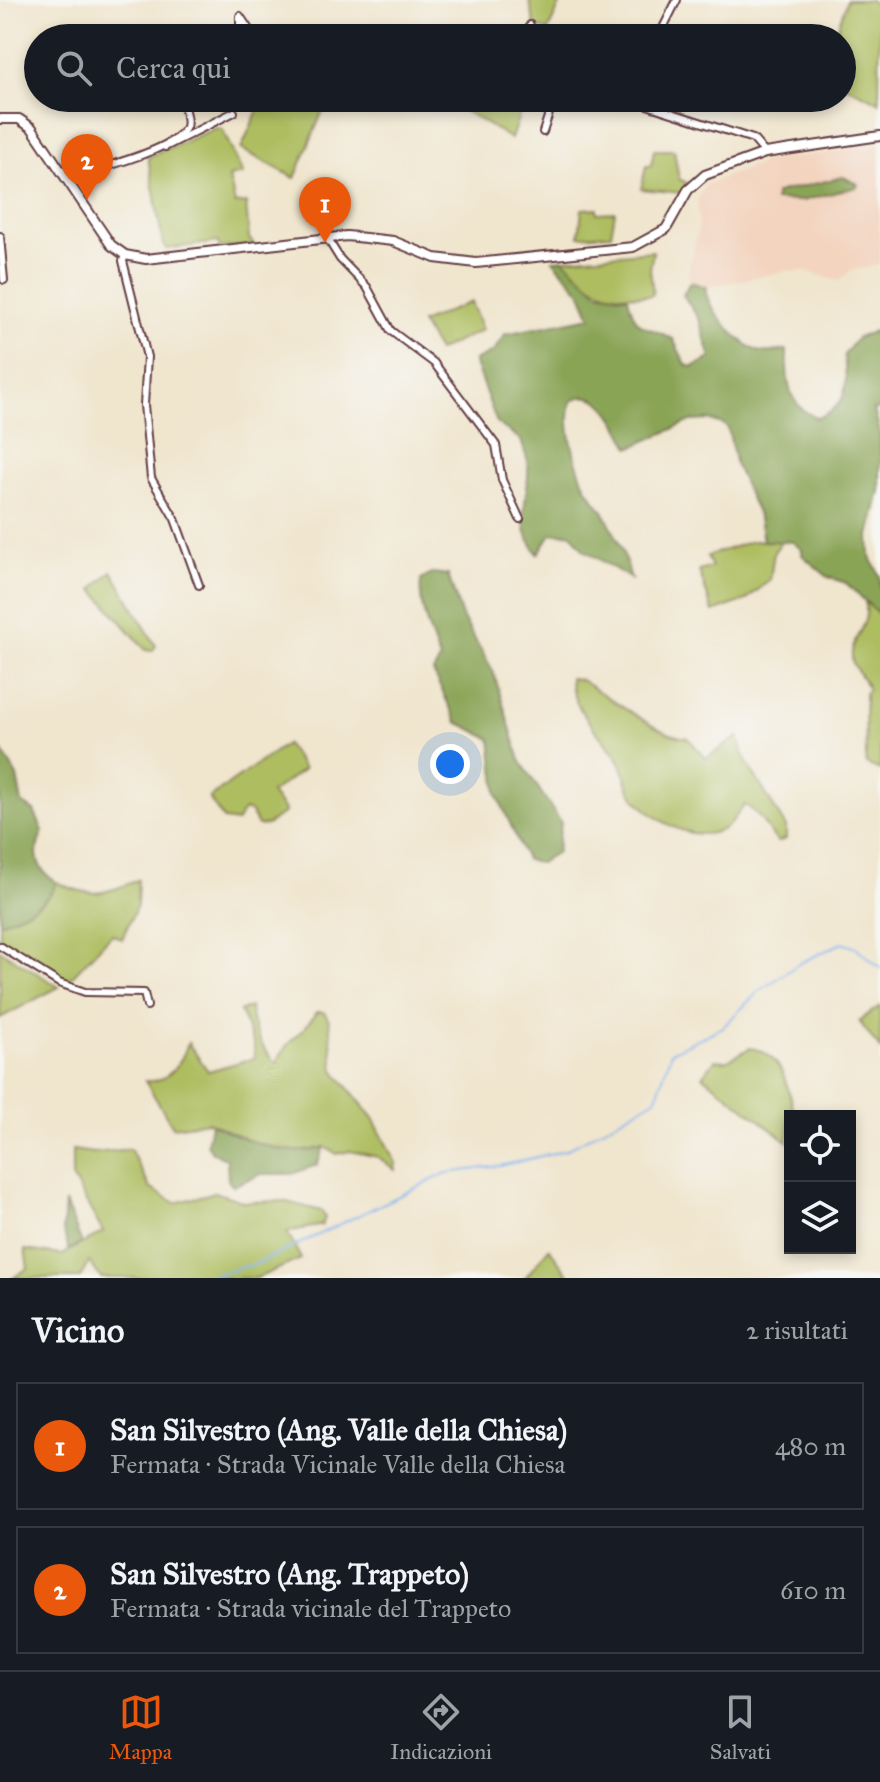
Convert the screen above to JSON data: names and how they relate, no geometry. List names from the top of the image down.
{
  "page": {
    "search": "Cerca qui",
    "pins": ["2", "1"],
    "heading": ["Vicino", "2 risultati"],
    "list": [
      {
        "mark": "1",
        "name": "San Silvestro (Ang. Valle della Chiesa)",
        "note": "Fermata · Strada Vicinale Valle della Chiesa",
        "value": "480 m"
      },
      {
        "mark": "2",
        "name": "San Silvestro (Ang. Trappeto)",
        "note": "Fermata · Strada vicinale del Trappeto",
        "value": "610 m"
      }
    ],
    "nav": ["Mappa", "Indicazioni", "Salvati"]
  }
}
